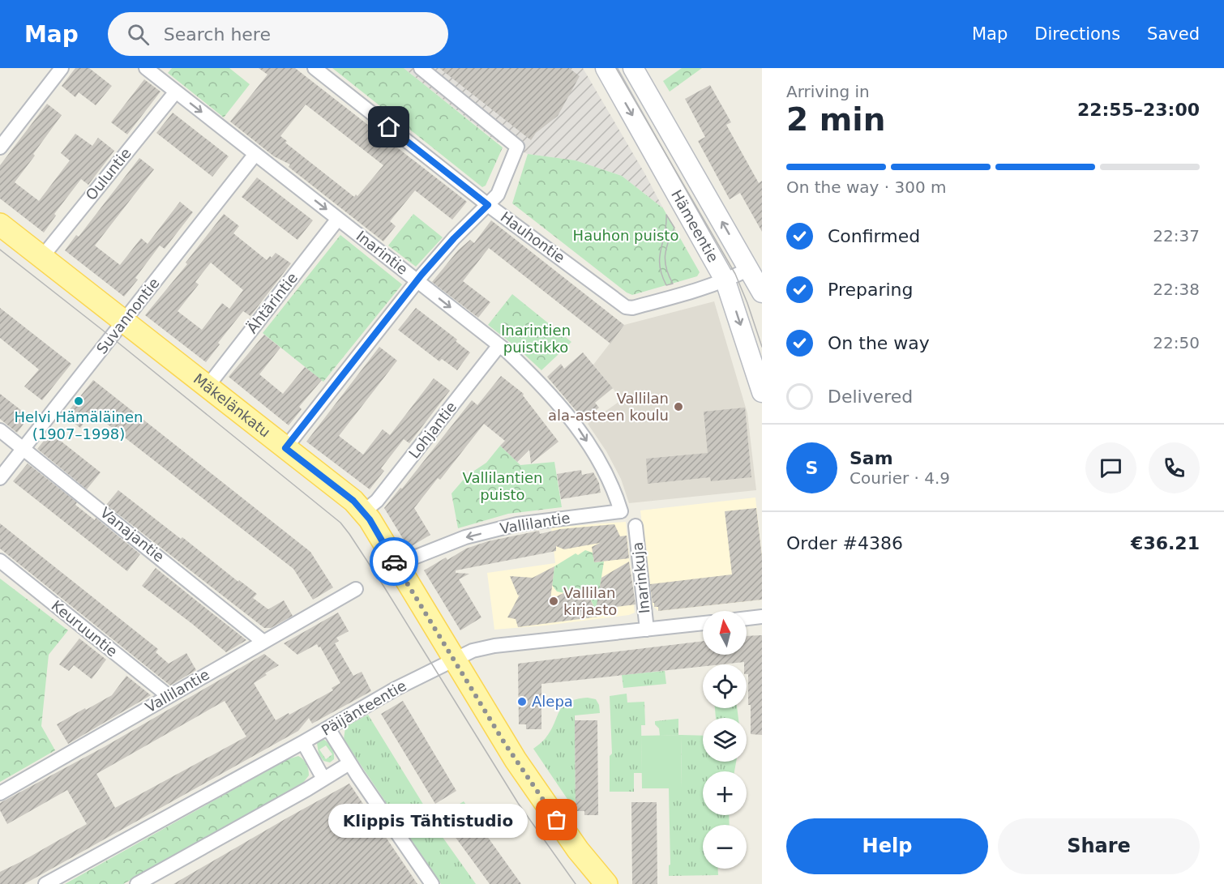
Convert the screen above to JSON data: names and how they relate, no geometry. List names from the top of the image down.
{
  "streets": {
    "main road": ["Hämeentie", "Mäkelänkatu"],
    "street": [
      "Ouluntie",
      "Hauhontie",
      "Inarintie",
      "Ähtärintie",
      "Suvannontie",
      "Lohjantie",
      "Vallilantie",
      "Vanajantie",
      "Inarinkuja",
      "Keuruuntie",
      "Päijänteentie"
    ]
  },
  "crossings": [
    ["Ouluntie", "Inarintie"],
    ["Ouluntie", "Mäkelänkatu"],
    ["Hämeentie", "Hauhontie"],
    ["Inarintie", "Ähtärintie"],
    ["Inarintie", "Suvannontie"],
    ["Inarintie", "Lohjantie"],
    ["Inarintie", "Vallilantie"],
    ["Ähtärintie", "Mäkelänkatu"],
    ["Suvannontie", "Mäkelänkatu"],
    ["Suvannontie", "Vanajantie"],
    ["Mäkelänkatu", "Lohjantie"],
    ["Mäkelänkatu", "Vallilantie"],
    ["Mäkelänkatu", "Päijänteentie"],
    ["Vallilantie", "Vanajantie"],
    ["Vallilantie", "Keuruuntie"],
    ["Inarinkuja", "Päijänteentie"]
  ],
  "one_way": ["Inarintie", "Vallilantie"],
  "parks": ["Hauhon puisto", "Inarintien puistikko", "Vallilantien puisto"],
  "places": [
    "Helvi Hämäläinen (1907–1998)",
    "Vallilan ala-asteen koulu",
    "Vallilan kirjasto",
    "Alepa",
    "Klippis Tähtistudio"
  ],
  "north": "top",
  "page": {
    "header": "Map",
    "search": "Search here",
    "nav": ["Map", "Directions", "Saved"],
    "heading": ["2 min", "Arriving in", "22:55–23:00"],
    "panel": [
      "Sam",
      "Courier · 4.9",
      "Order #4386",
      "€36.21"
    ],
    "bar": "On the way · 300 m",
    "list": [
      ["Confirmed", "22:37"],
      ["Preparing", "22:38"],
      ["On the way", "22:50"],
      "Delivered"
    ],
    "round": "S",
    "map_buttons": ["+", "−"],
    "bubble": "Klippis Tähtistudio",
    "buttons": ["Help", "Share"]
  }
}
